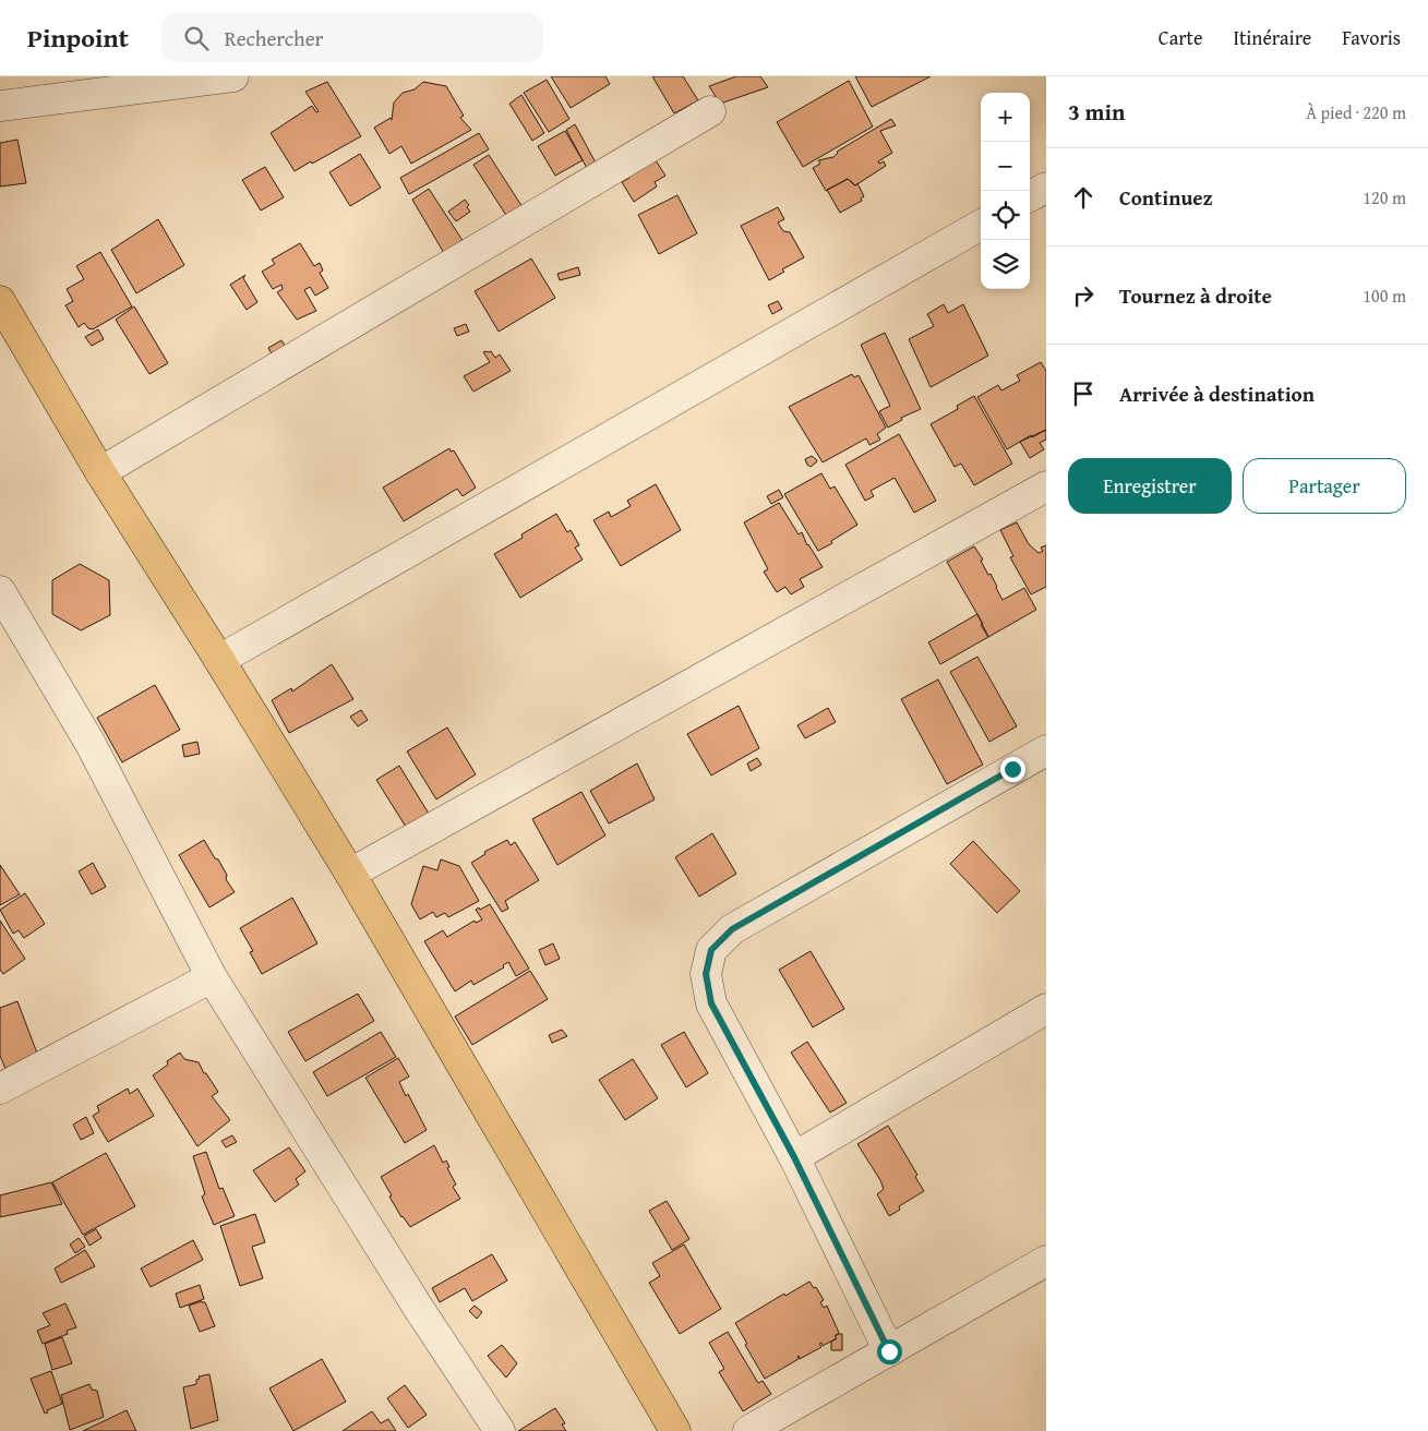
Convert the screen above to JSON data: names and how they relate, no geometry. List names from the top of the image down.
{
  "page": {
    "header": "Pinpoint",
    "search": "Rechercher",
    "nav": ["Carte", "Itinéraire", "Favoris"],
    "heading": ["3 min", "À pied · 220 m"],
    "map_buttons": ["+", "−"],
    "list": [
      ["Continuez", "120 m"],
      ["Tournez à droite", "100 m"],
      "Arrivée à destination"
    ],
    "buttons": ["Enregistrer", "Partager"]
  }
}
